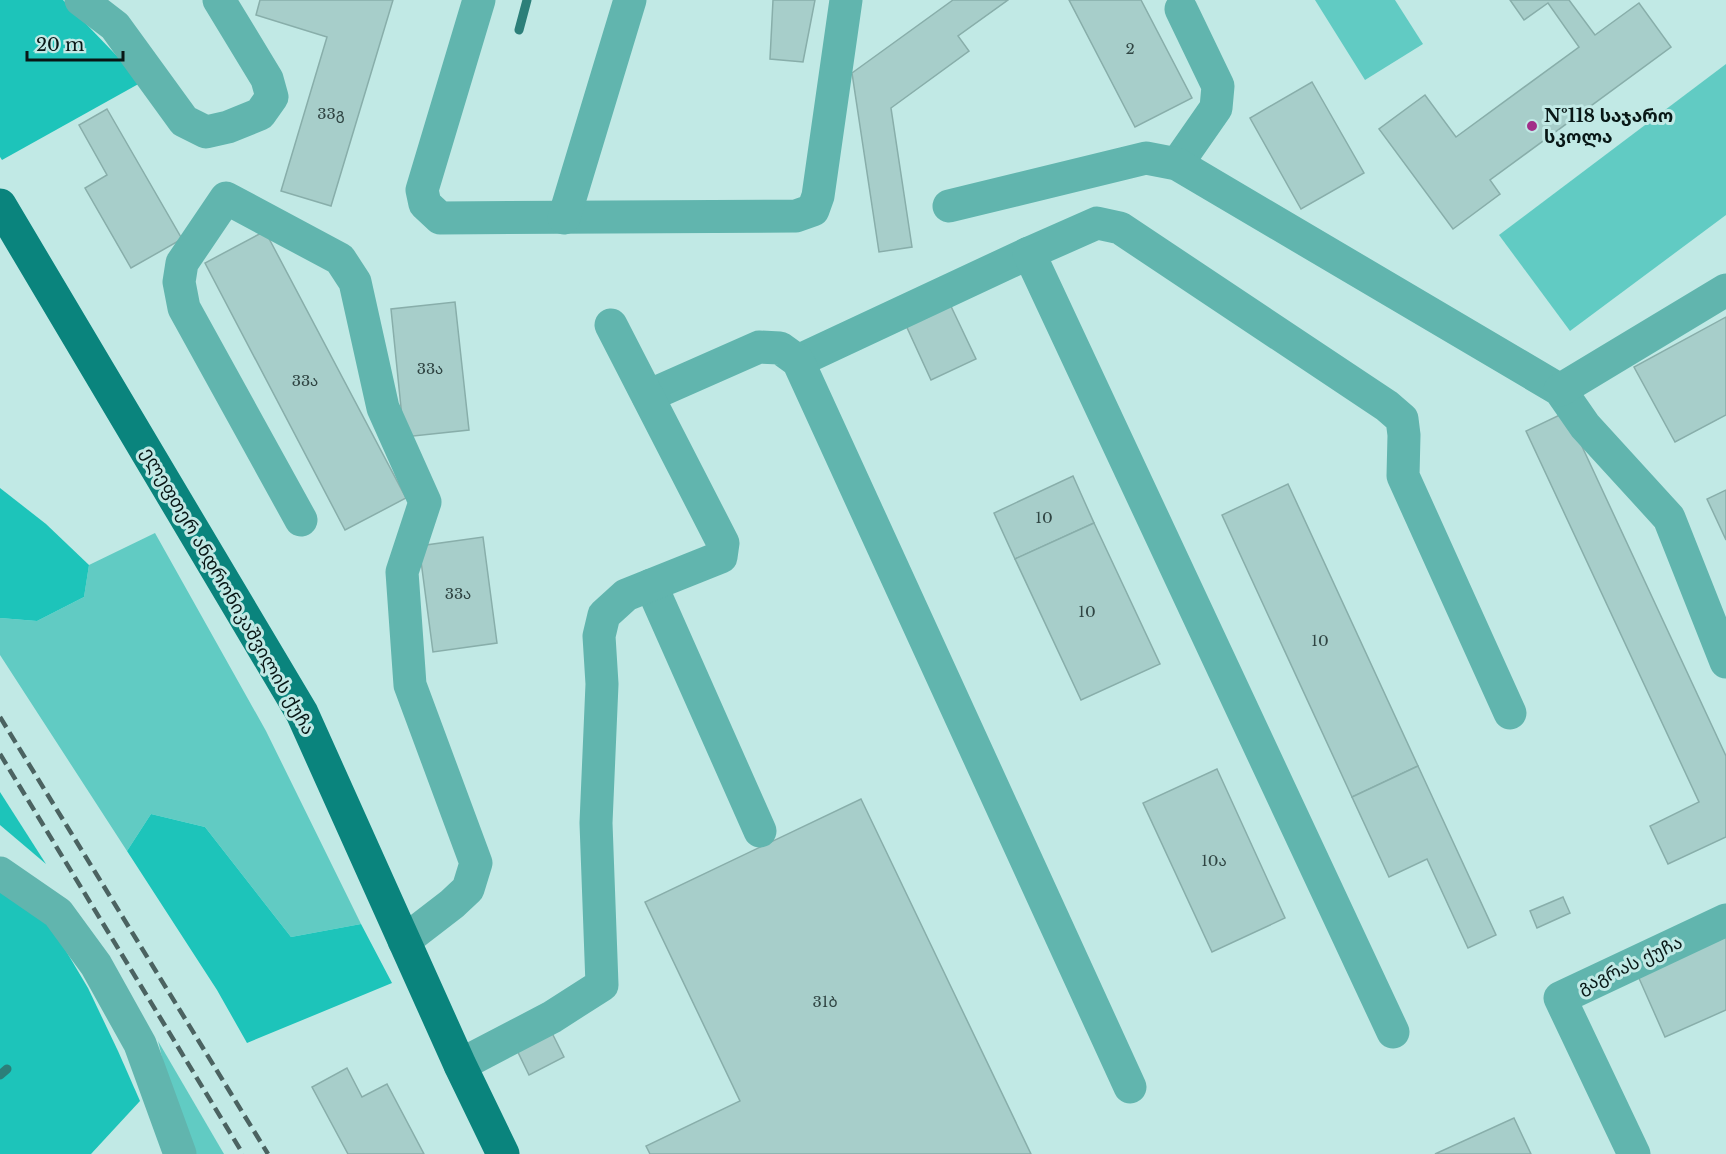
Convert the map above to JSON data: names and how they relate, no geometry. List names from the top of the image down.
{
  "streets": {
    "main road": ["ელეფთერ ანდრონიკაშვილის ქუჩა"],
    "street": ["გაგრას ქუჩა"]
  },
  "places": ["№118 საჯარო სკოლა"],
  "house_numbers": [
    "2",
    "33გ",
    "33ა",
    "33ა",
    "10",
    "33ა",
    "10",
    "10",
    "10ა",
    "31ბ"
  ],
  "scale_bar": "20 m"
}
